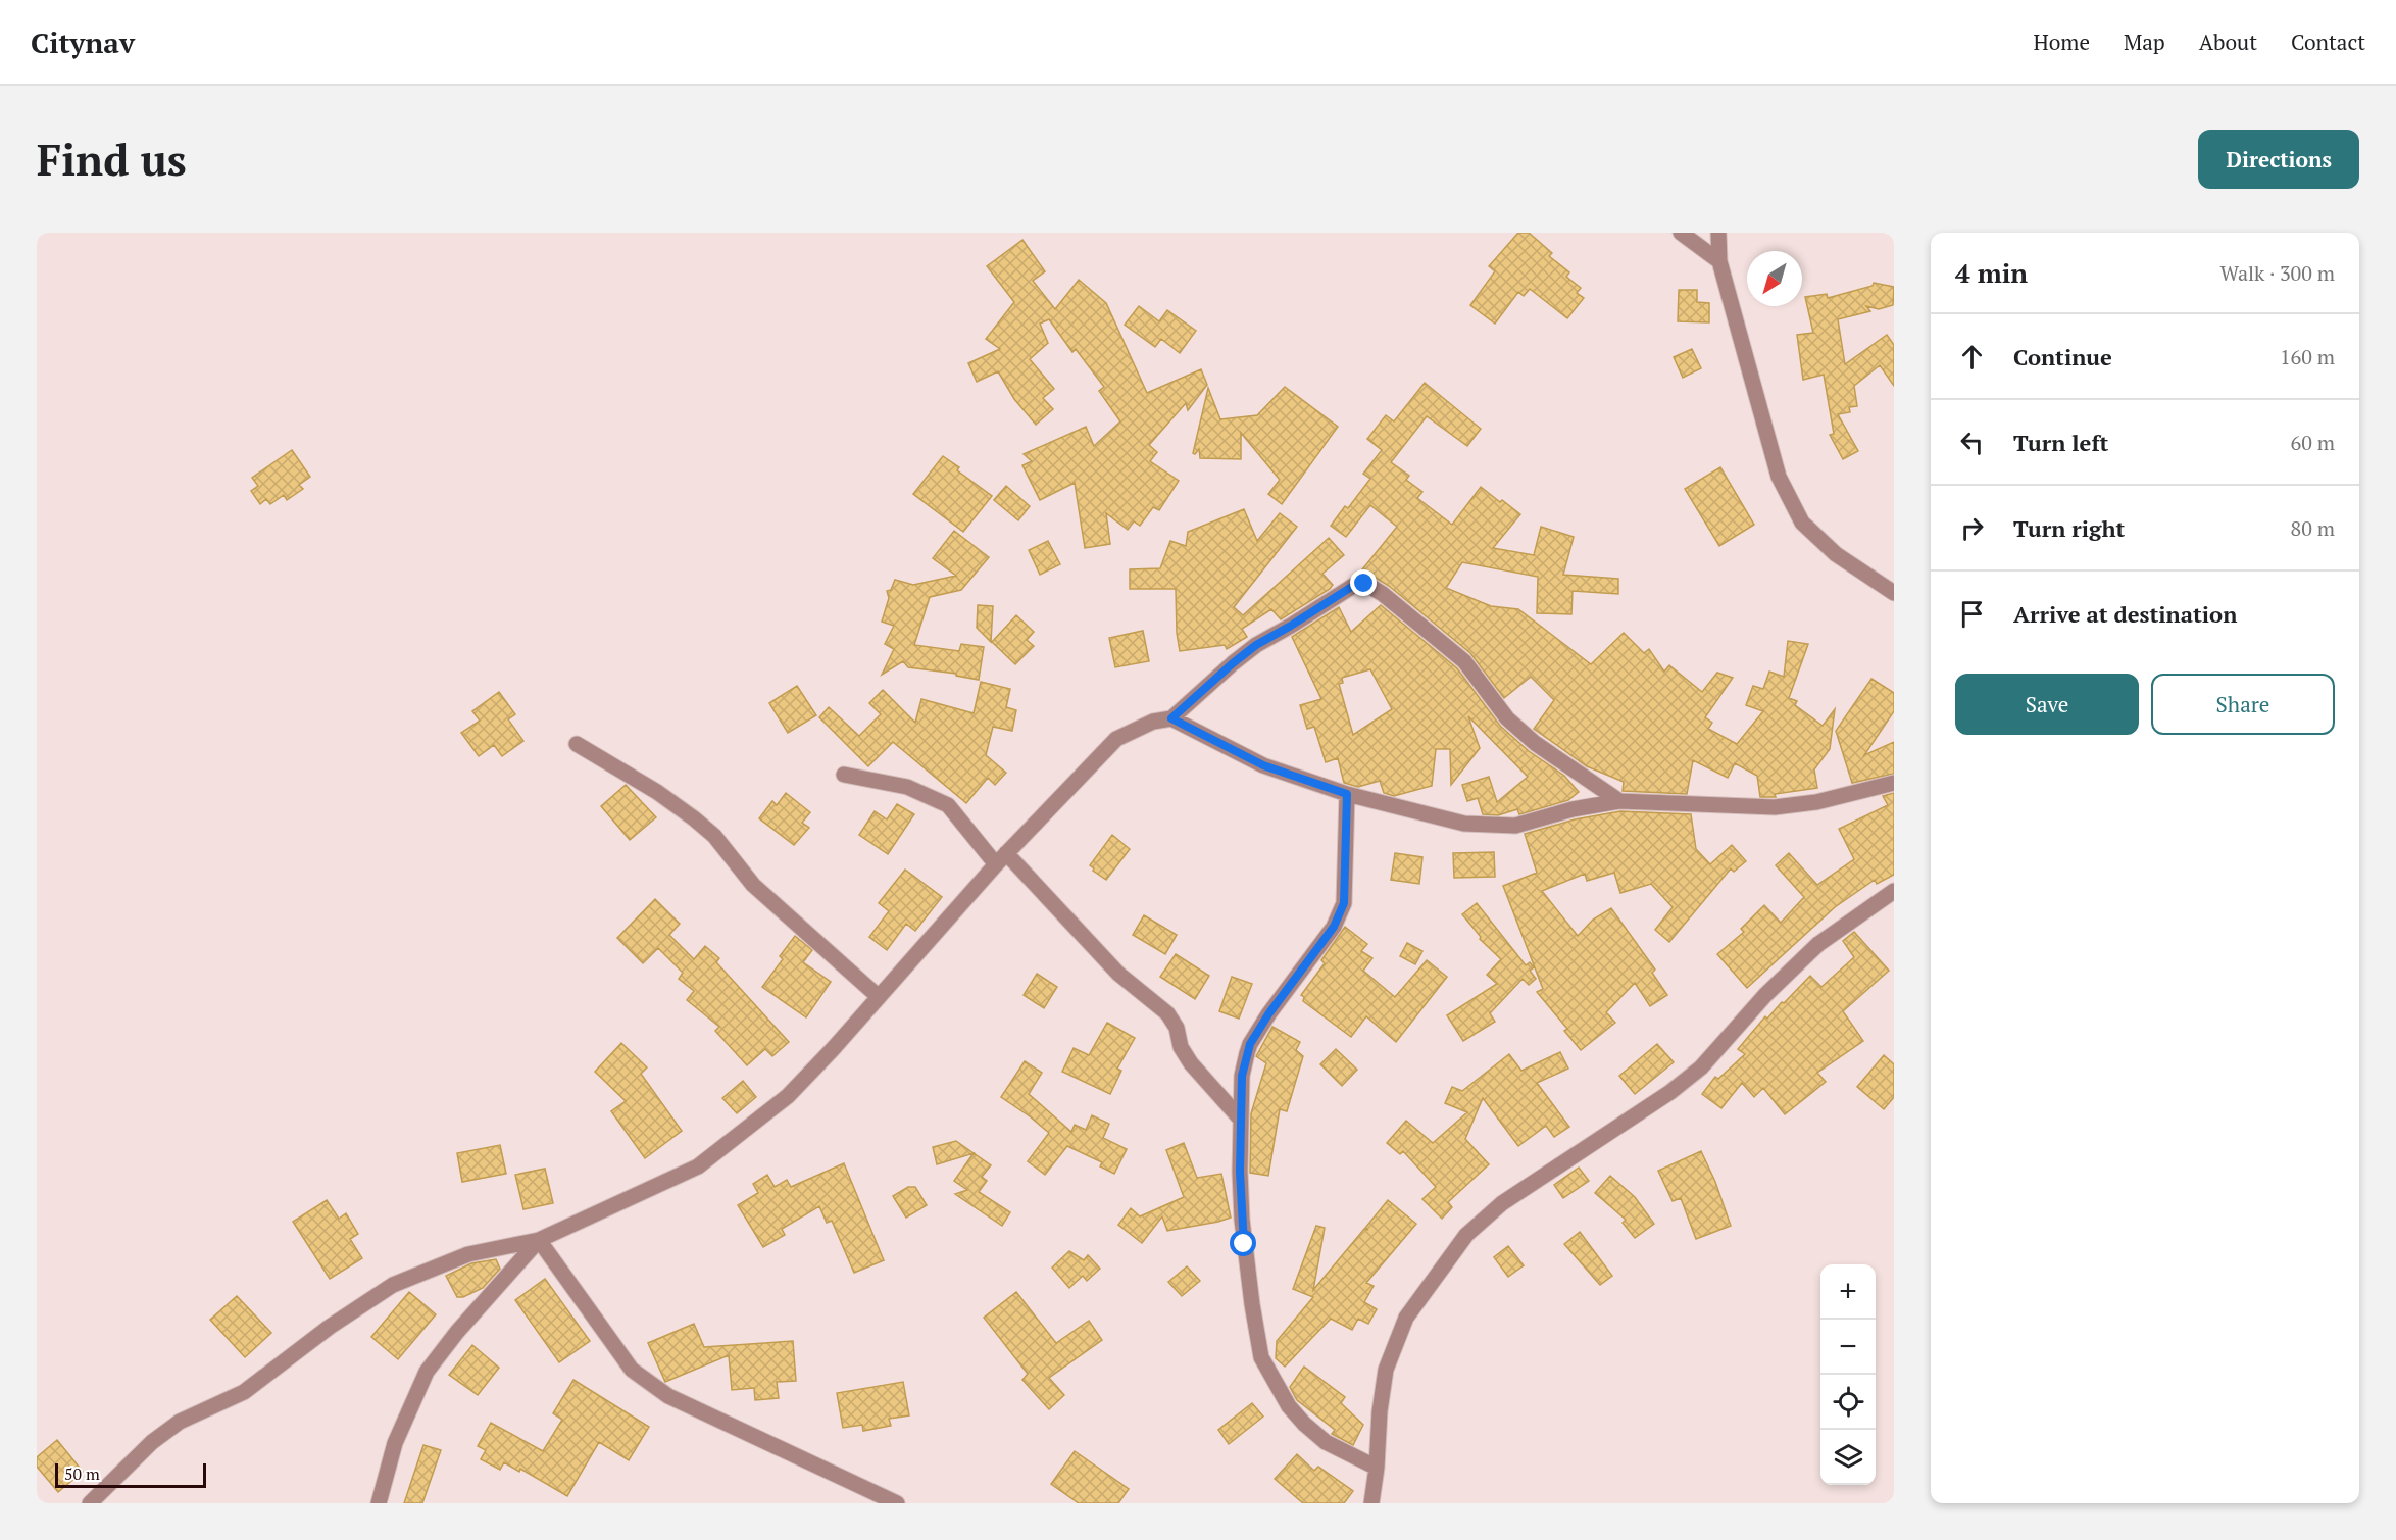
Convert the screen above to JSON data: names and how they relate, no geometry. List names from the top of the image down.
{
  "scale_bar": "50 m",
  "north": "bottom left",
  "page": {
    "header": "Citynav",
    "nav": [
      "Home",
      "Map",
      "About",
      "Contact"
    ],
    "buttons": [
      "Directions",
      ["Save", "Share"]
    ],
    "title": "Find us",
    "heading": ["4 min", "Walk · 300 m"],
    "list": [
      ["Continue", "160 m"],
      ["Turn left", "60 m"],
      ["Turn right", "80 m"],
      "Arrive at destination"
    ],
    "map_buttons": ["+", "−"],
    "scale": "50 m"
  }
}
